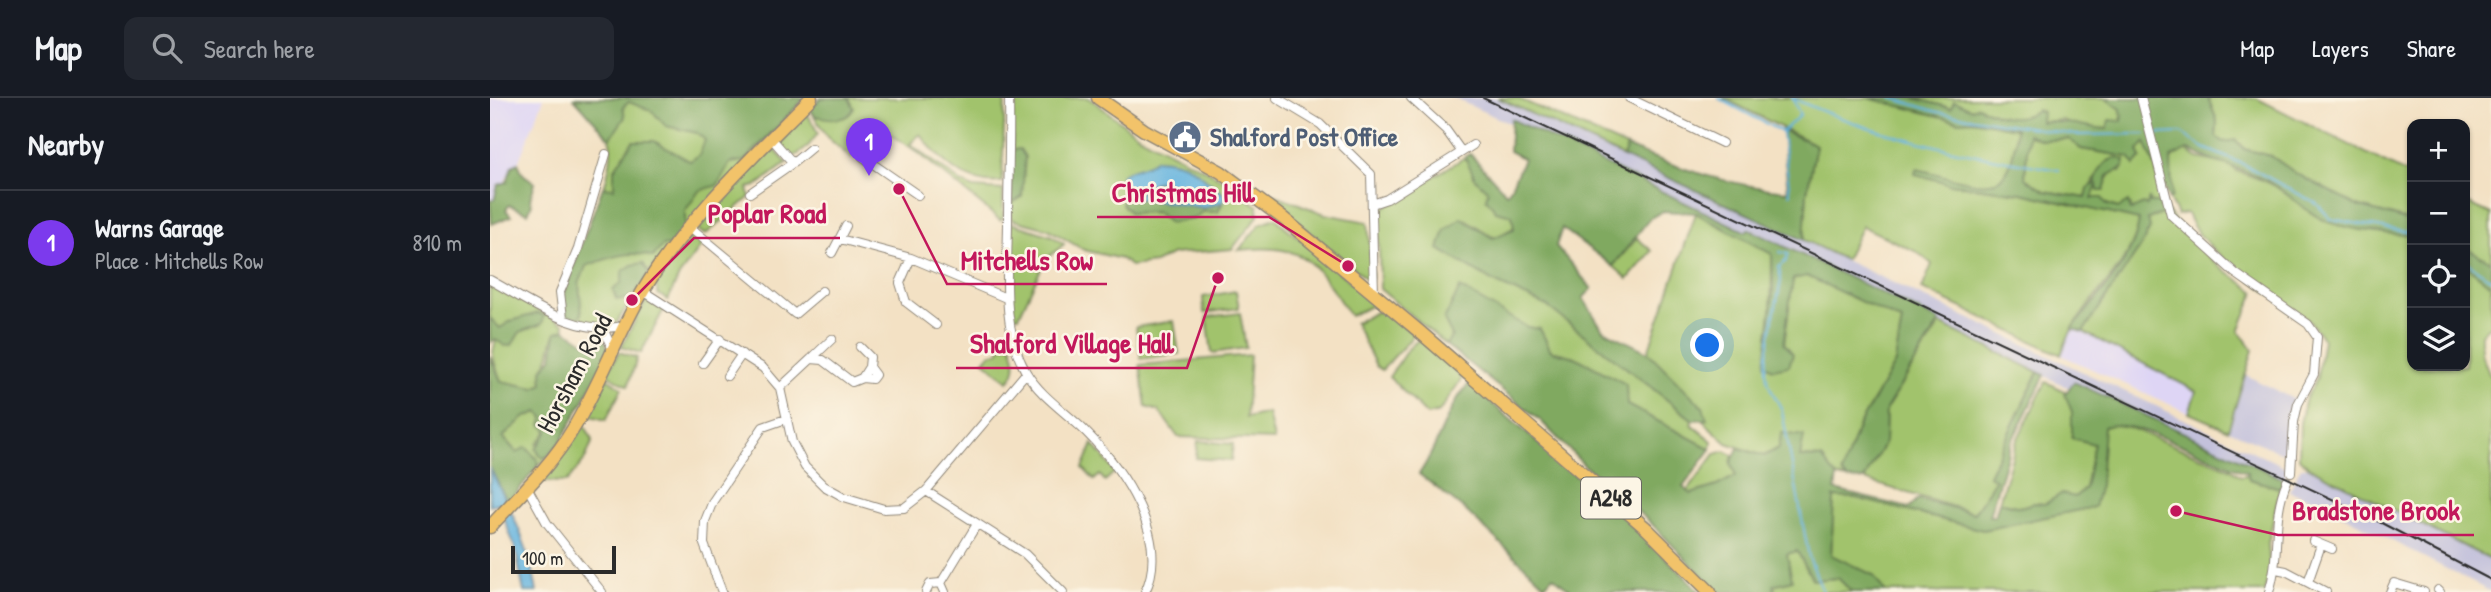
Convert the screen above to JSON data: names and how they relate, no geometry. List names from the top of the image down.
{
  "streets": {
    "main road": ["Horsham Road", "A248"]
  },
  "places": {
    "public building": ["Shalford Post Office"],
    "other": [
      "Mitchells Row",
      "Christmas Hill",
      "Shalford Village Hall",
      "Poplar Road",
      "Bradstone Brook"
    ]
  },
  "scale_bar": "100 m",
  "page": {
    "header": "Map",
    "search": "Search here",
    "nav": ["Map", "Layers", "Share"],
    "heading": "Nearby",
    "pins": "1",
    "map_buttons": ["+", "−"],
    "list": [
      {
        "mark": "1",
        "name": "Warns Garage",
        "note": "Place · Mitchells Row",
        "value": "810 m"
      }
    ],
    "scale": "100 m"
  }
}
